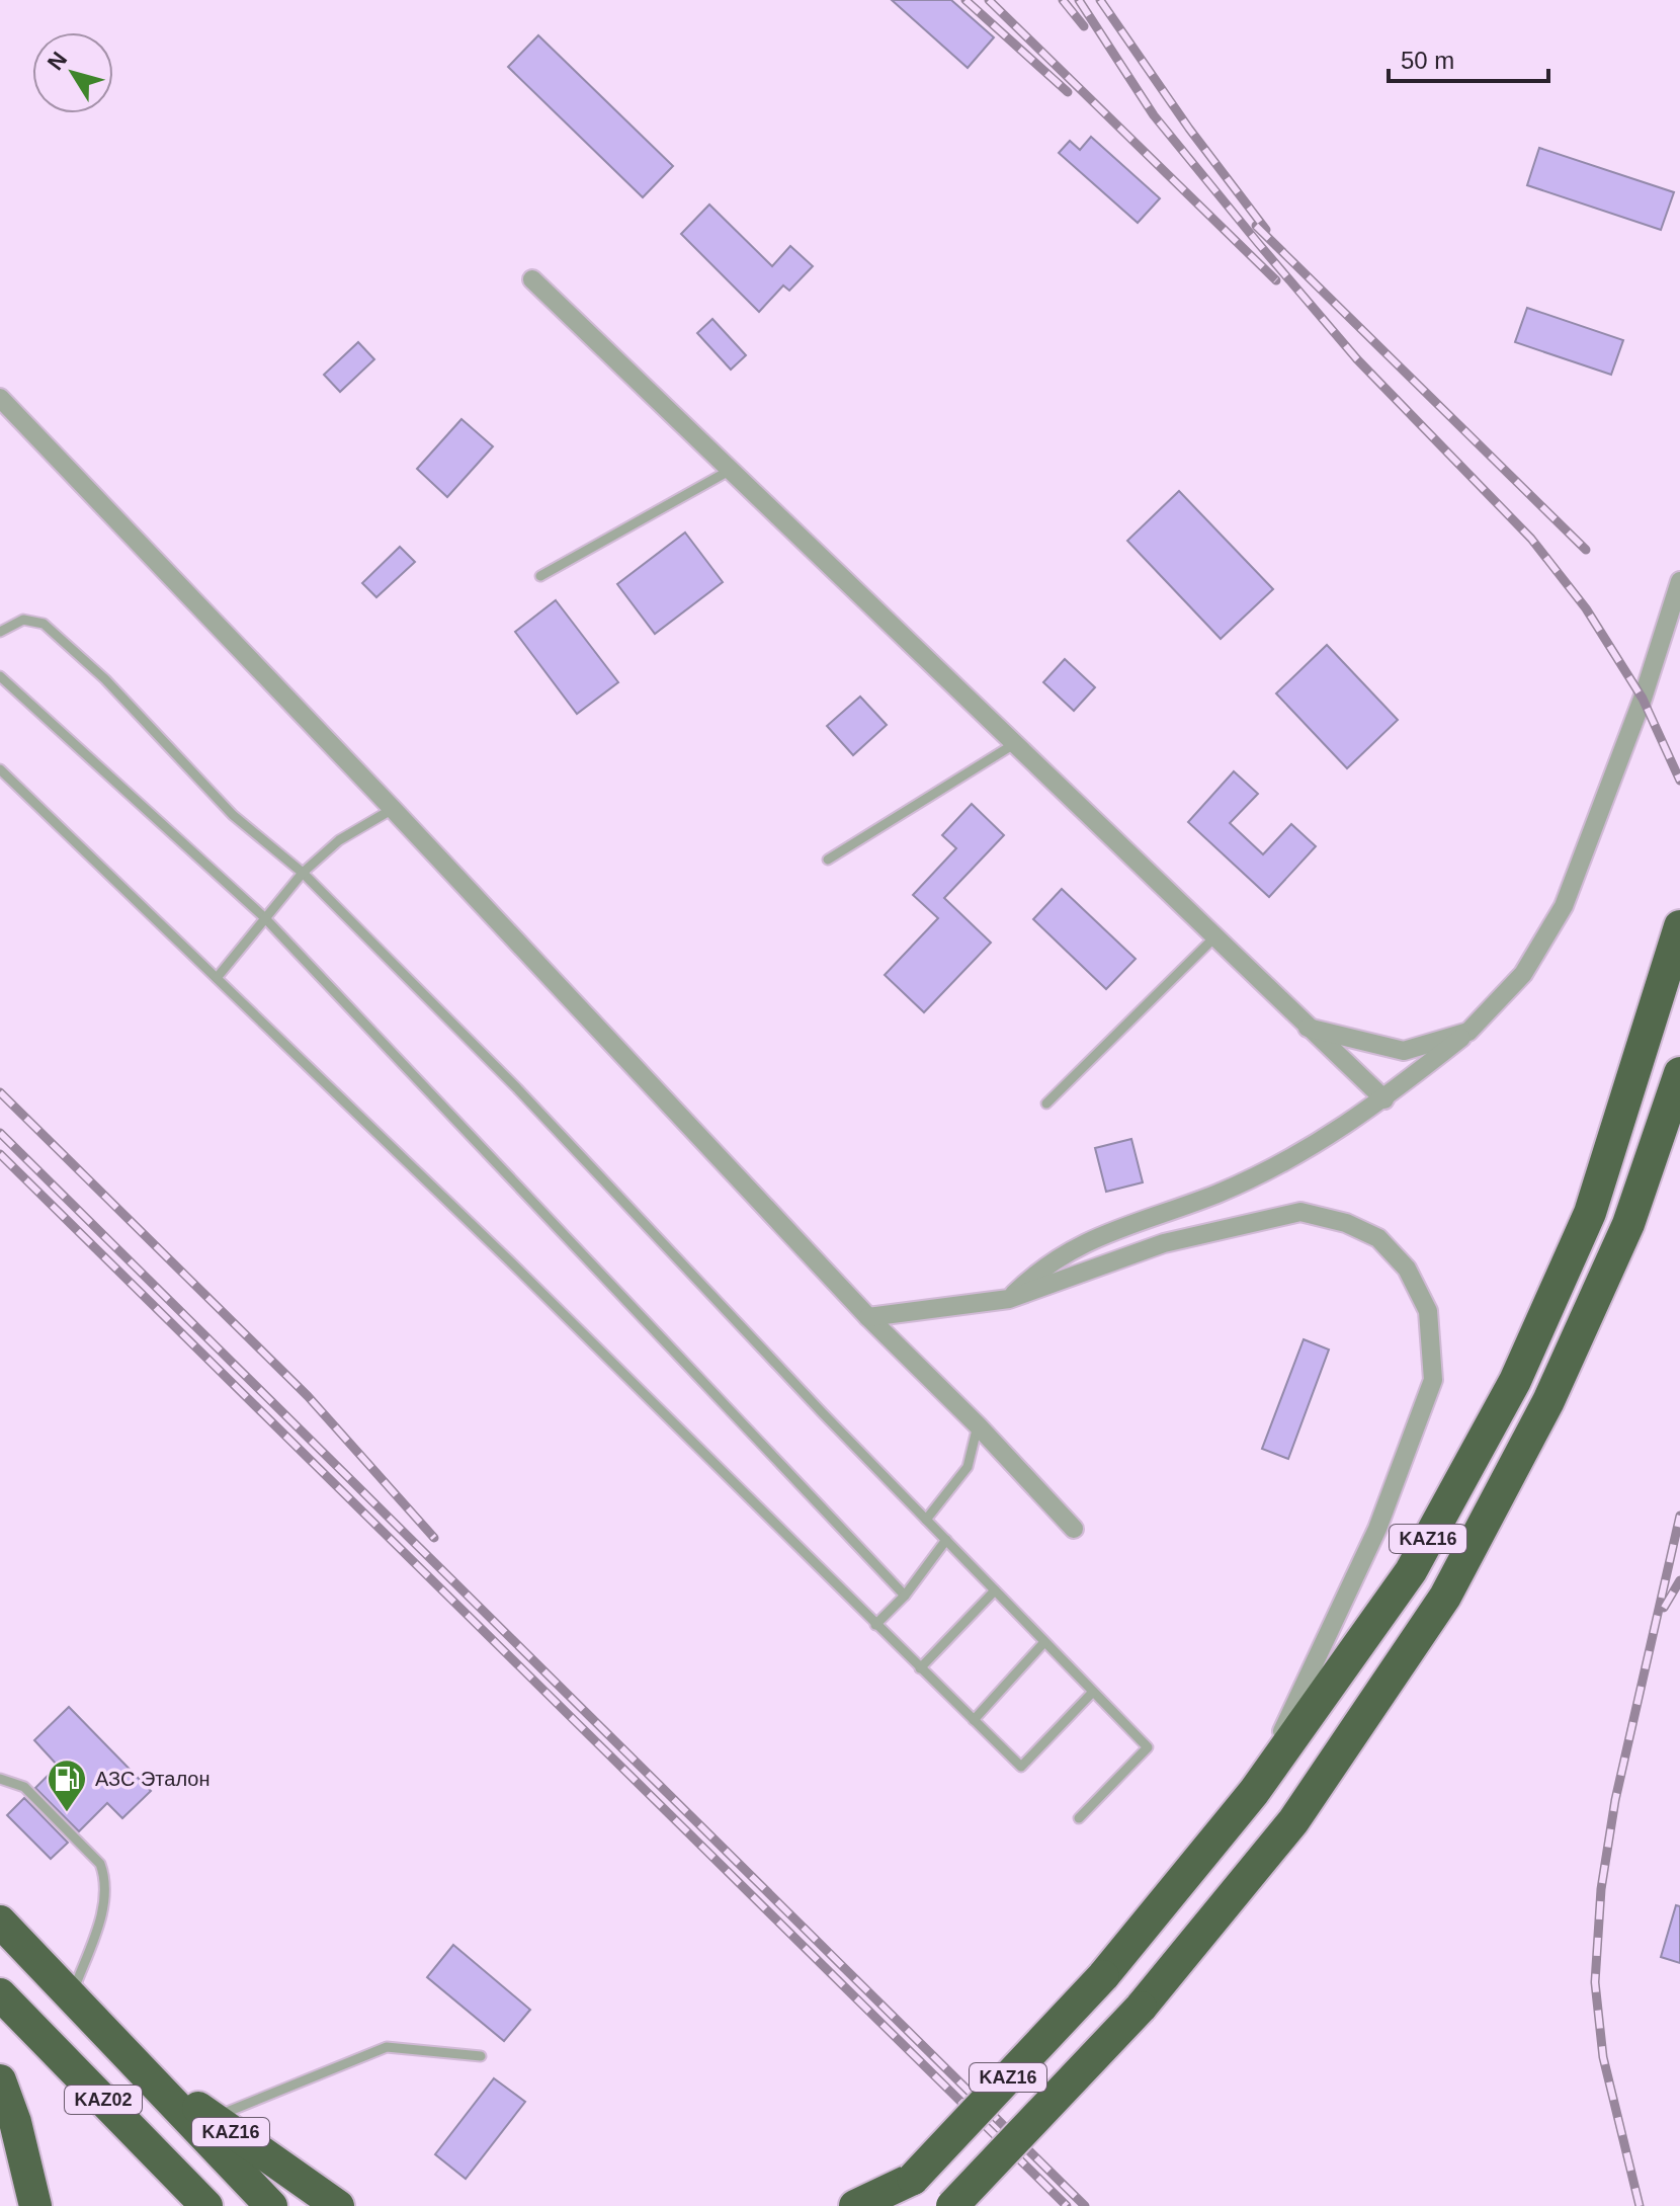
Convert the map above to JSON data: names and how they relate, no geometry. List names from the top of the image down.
{
  "streets": {
    "highway": ["KAZ16", "KАZ02"]
  },
  "crossings": [
    ["KAZ16", "KАZ02"]
  ],
  "places": {
    "fuel station": ["АЗС Эталон"]
  },
  "scale_bar": "50 m",
  "north": "top left"
}
